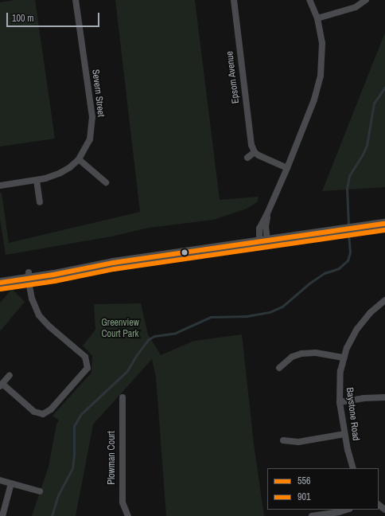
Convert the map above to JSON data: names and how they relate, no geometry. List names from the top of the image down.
{
  "streets": {
    "street": [
      "Epsom Avenue",
      "Severn Street",
      "Baystone Road",
      "Plowman Court"
    ]
  },
  "parks": ["Greenview Court Park"],
  "lines": ["transit line 556", "transit line 901"],
  "legend": ["556", "901"],
  "scale_bar": "100 m"
}
